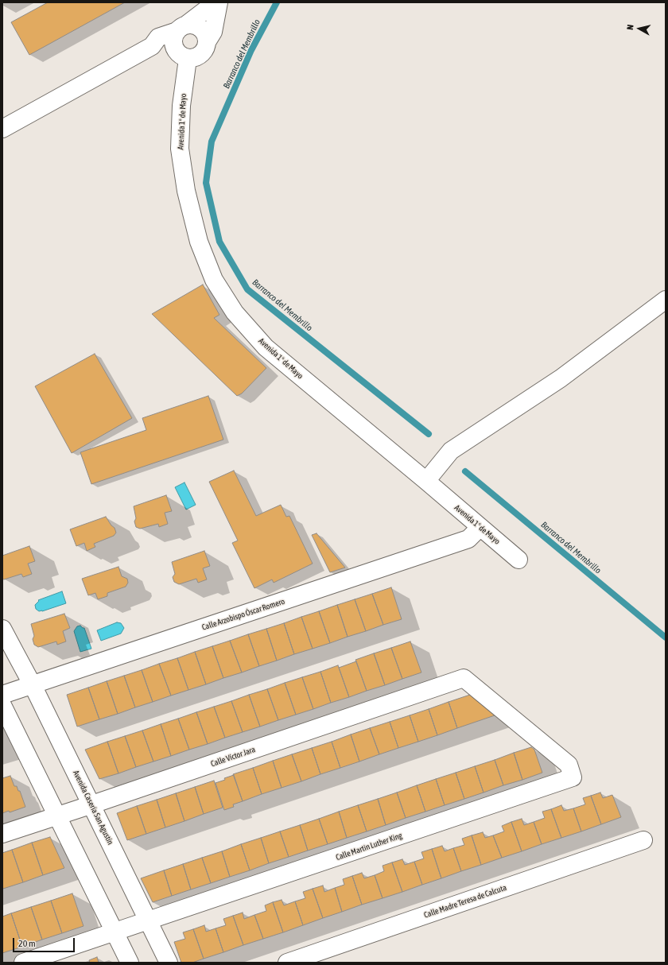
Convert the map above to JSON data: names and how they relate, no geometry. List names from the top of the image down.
{
  "streets": {
    "street": [
      "Avenida 1º de Mayo",
      "Calle Arzobispo Óscar Romero",
      "Calle Víctor Jara",
      "Avenida Casería San Agustín",
      "Calle Martin Luther King",
      "Calle Madre Teresa de Calcuta"
    ]
  },
  "crossings": [
    ["Avenida 1º de Mayo", "Calle Arzobispo Óscar Romero"],
    ["Calle Arzobispo Óscar Romero", "Avenida Casería San Agustín"],
    ["Calle Víctor Jara", "Avenida Casería San Agustín"],
    ["Calle Víctor Jara", "Calle Martin Luther King"],
    ["Avenida Casería San Agustín", "Calle Martin Luther King"]
  ],
  "water": ["Barranco del Membrillo"],
  "scale_bar": "20 m",
  "north": "left"
}
